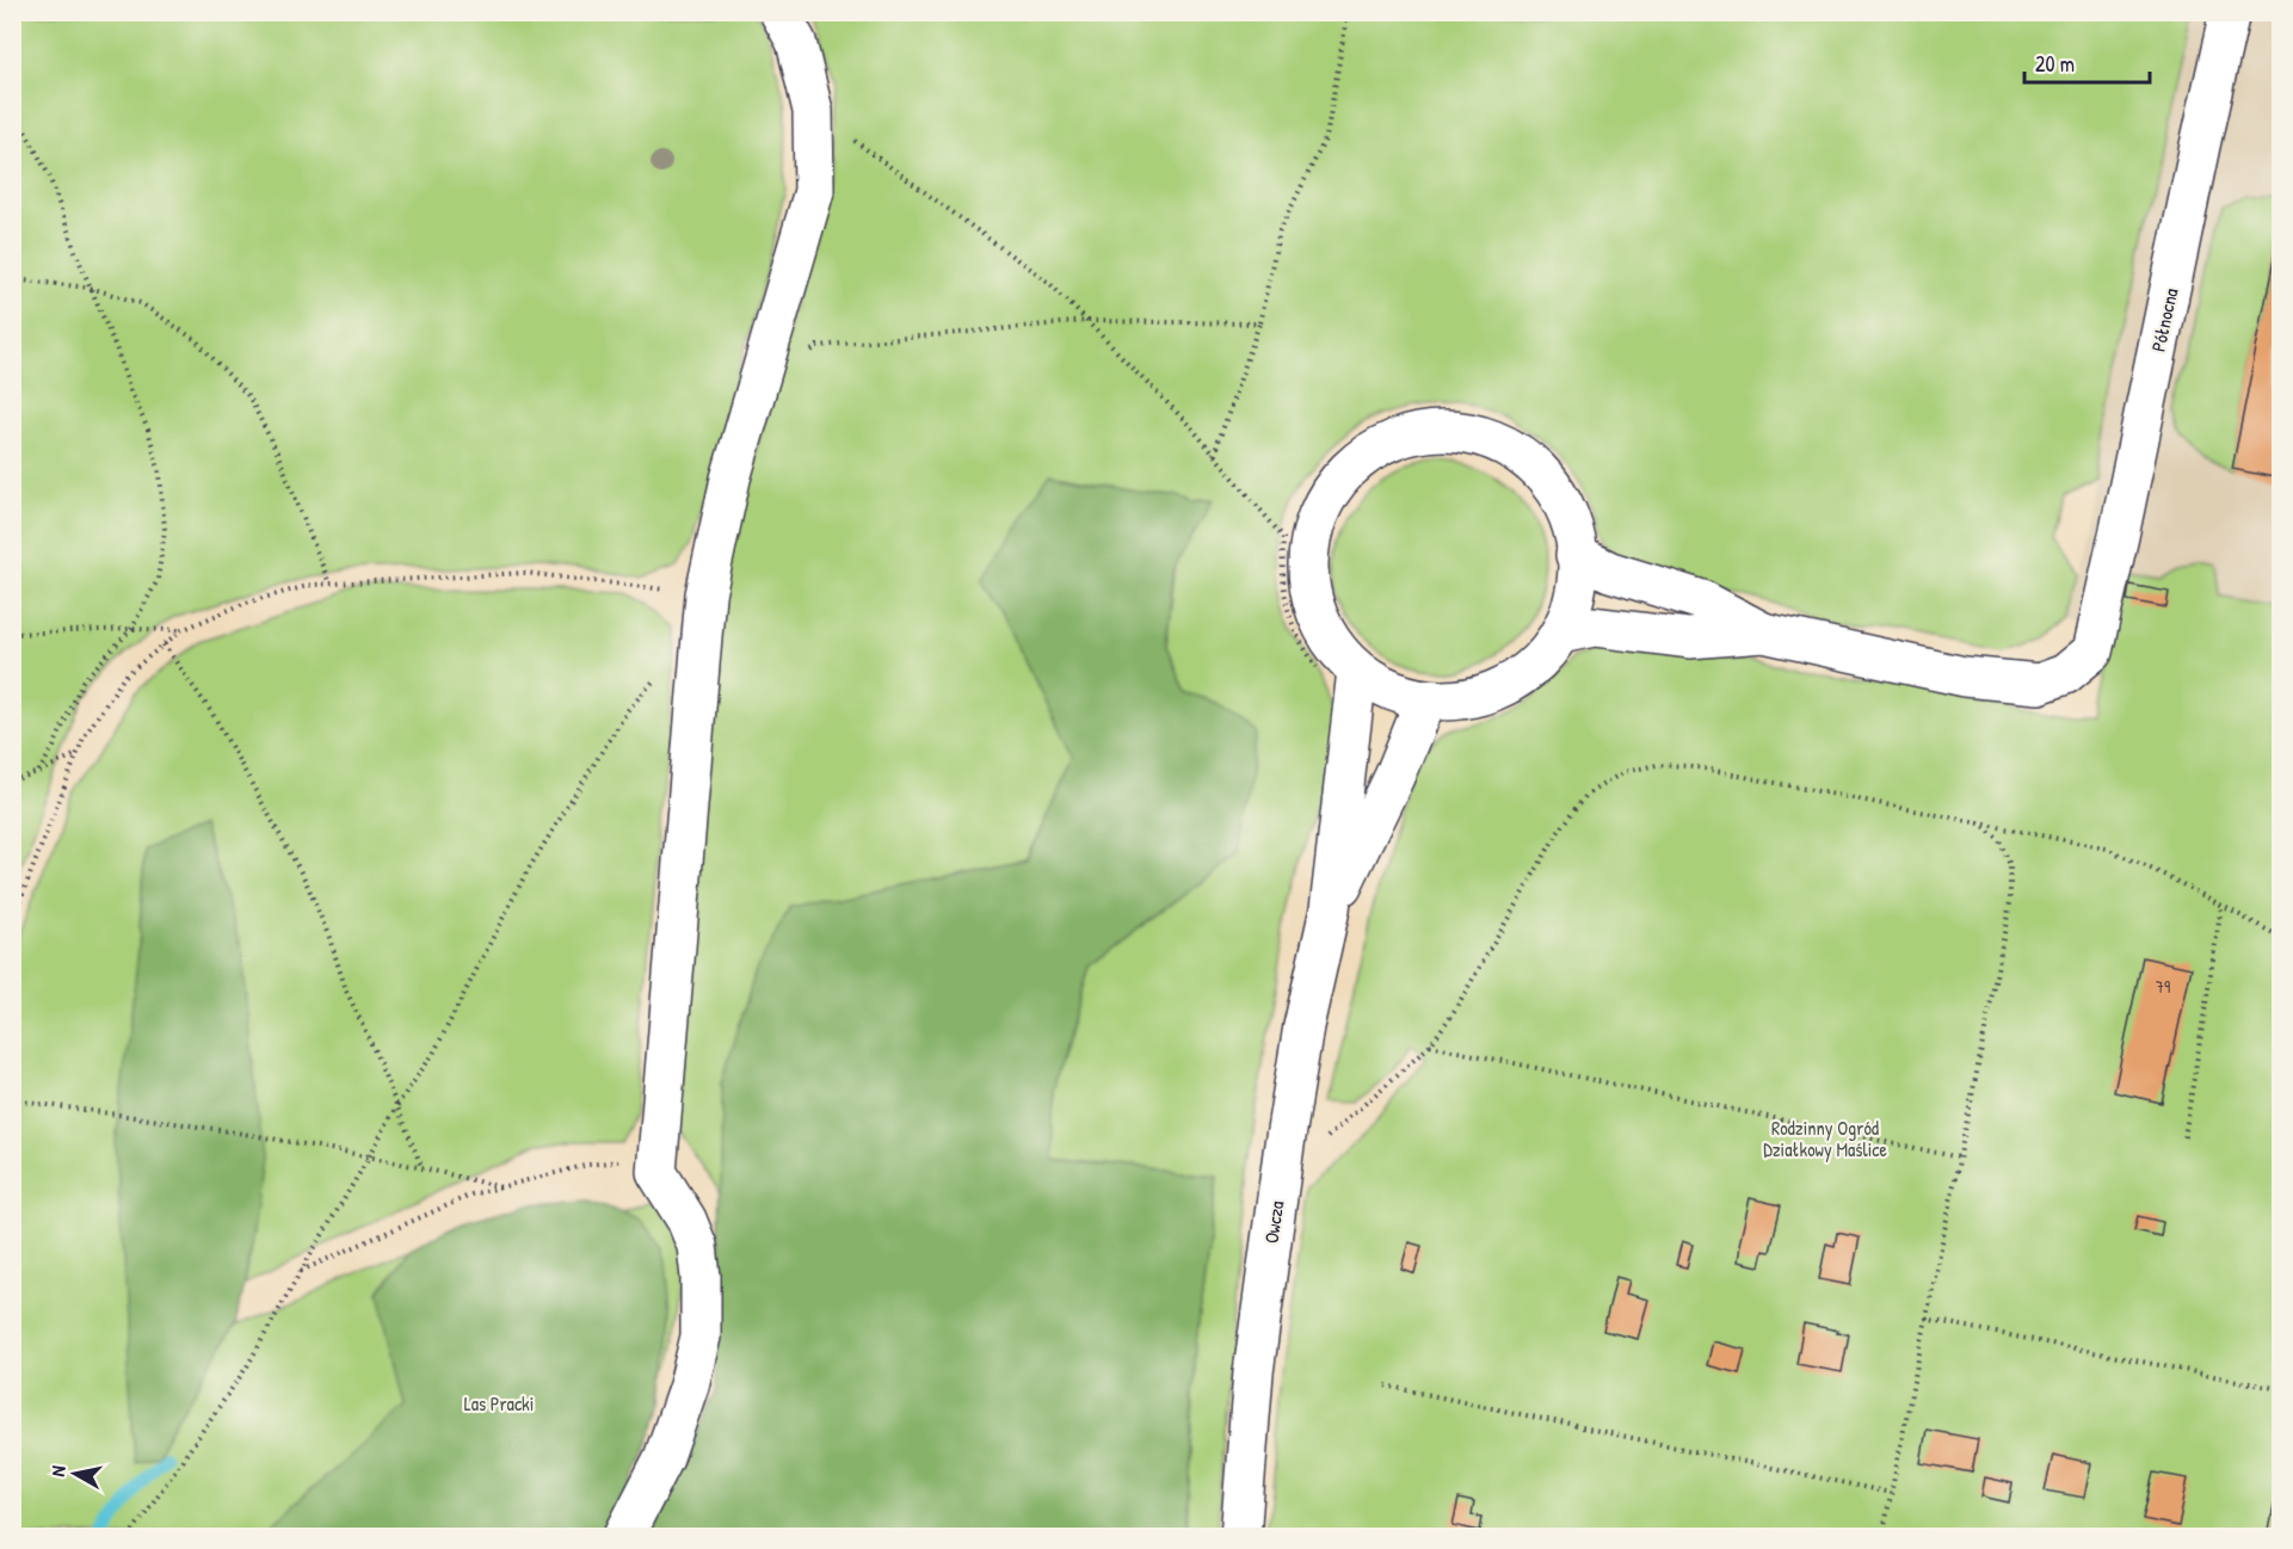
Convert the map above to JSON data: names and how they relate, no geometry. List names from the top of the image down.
{
  "streets": {
    "street": ["Północna", "Owcza"]
  },
  "parks": ["Rodzinny Ogród Działkowy Maślice", "Las Pracki"],
  "house_numbers": ["79"],
  "scale_bar": "20 m",
  "north": "left"
}
